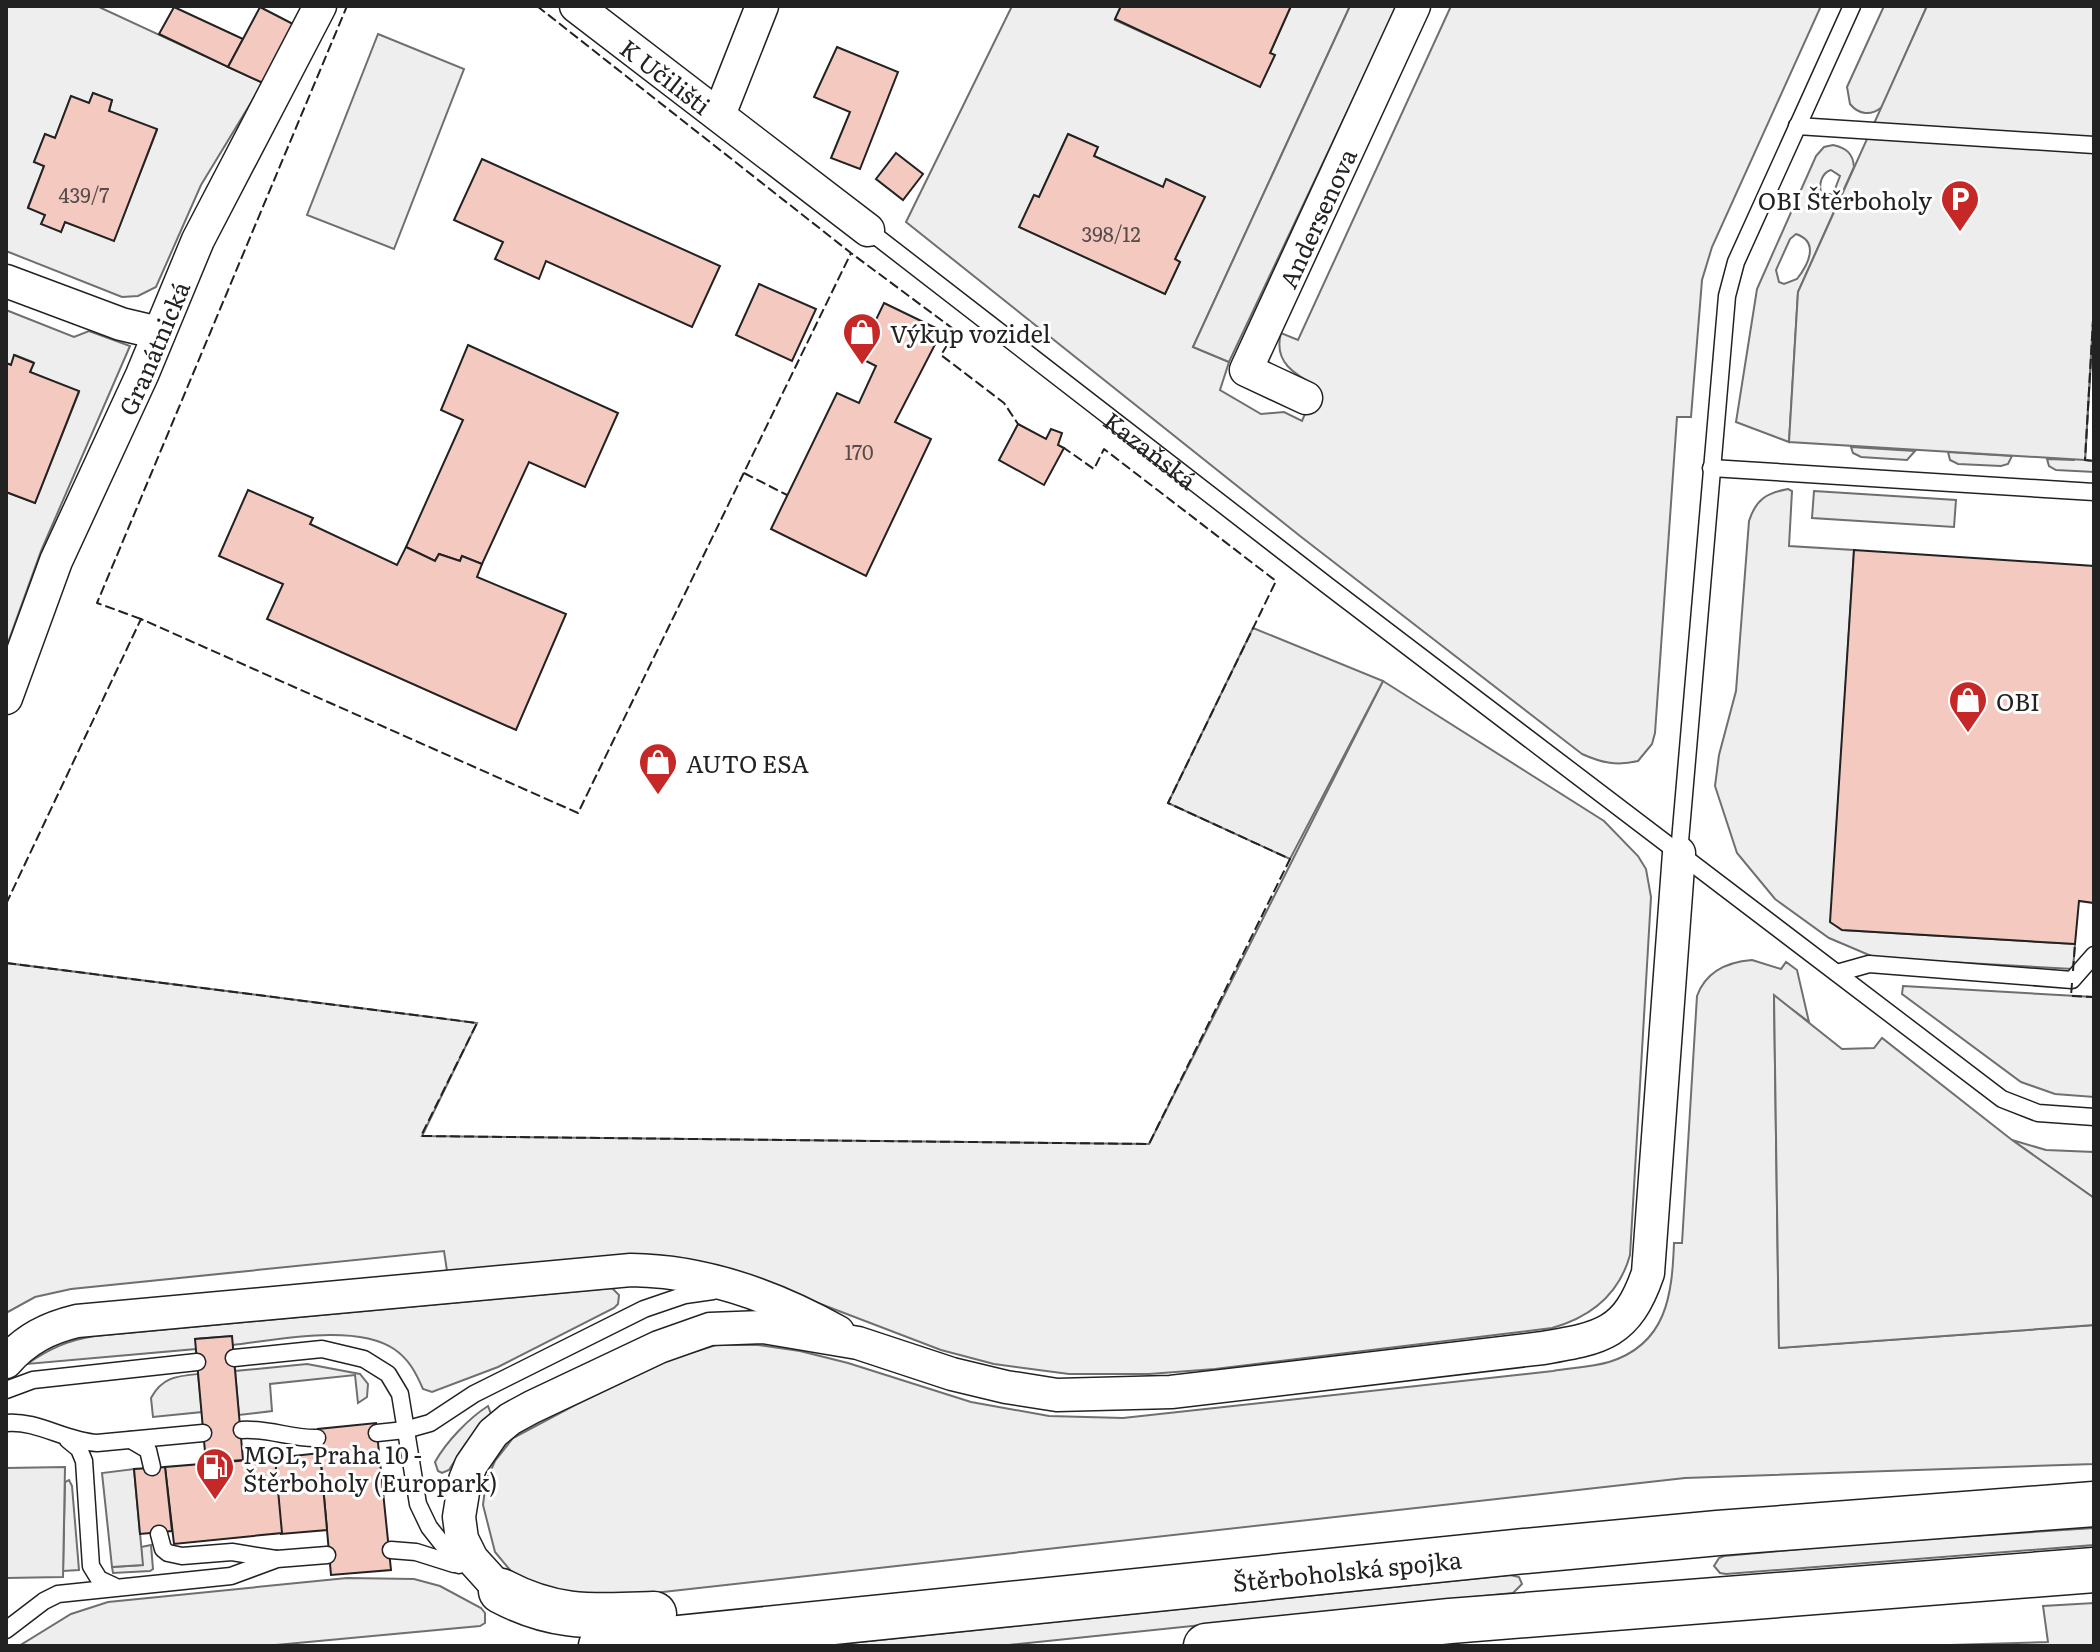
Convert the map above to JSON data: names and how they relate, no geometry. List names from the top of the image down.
{
  "streets": {
    "highway": ["Štěrboholská spojka"],
    "street": [
      "K Učilišti",
      "Andersenova",
      "Granátnická",
      "Kazaňská"
    ]
  },
  "crossings": [
    ["K Učilišti", "Kazaňská"]
  ],
  "places": {
    "parking": ["OBI Štěrboholy"],
    "shop": ["Výkup vozidel", "OBI", "AUTO ESA"],
    "fuel station": ["MOL, Praha 10 - Štěrboholy (Europark)"]
  },
  "house_numbers": ["439/7", "398/12", "170"]
}
